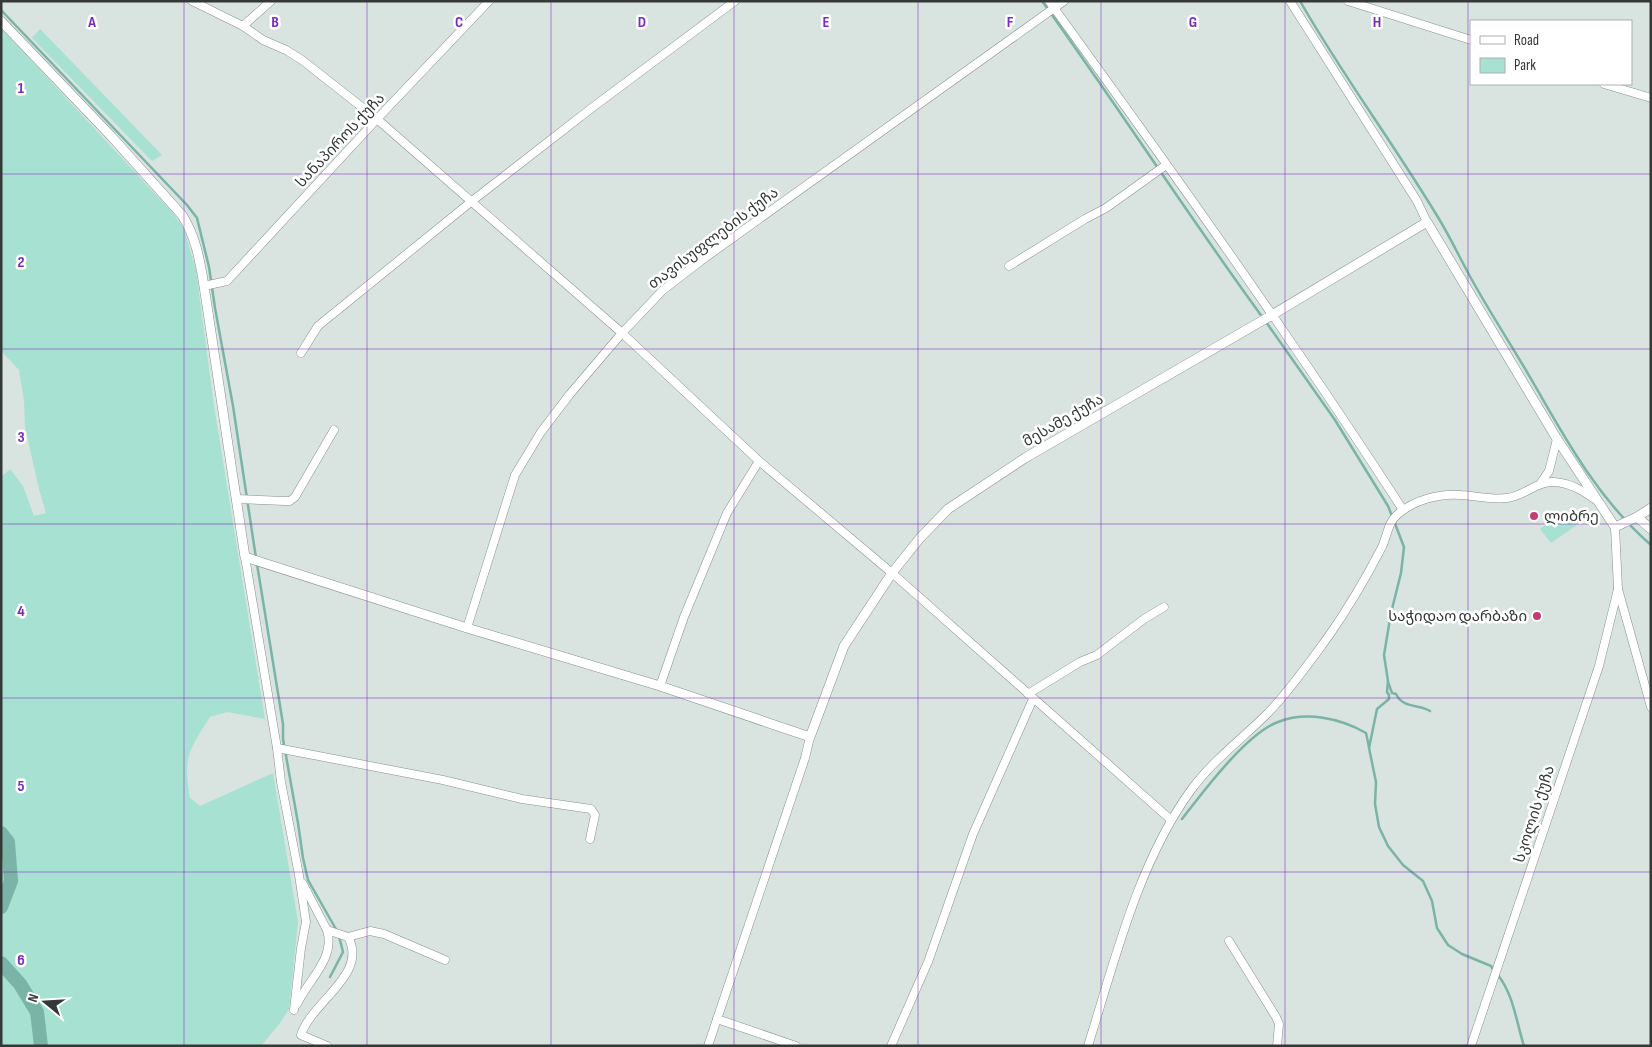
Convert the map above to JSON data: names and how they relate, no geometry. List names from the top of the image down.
{
  "streets": {
    "street": [
      "სანაპიროს ქუჩა",
      "თავისუფლების ქუჩა",
      "მესამე ქუჩა",
      "სკოლის ქუჩა"
    ]
  },
  "places": ["ლიბრე", "საჭიდაო დარბაზი"],
  "legend": ["Road", "Park"],
  "north": "left",
  "grid": {
    "columns": [
      "A",
      "B",
      "C",
      "D",
      "E",
      "F",
      "G",
      "H"
    ],
    "rows": [
      "1",
      "2",
      "3",
      "4",
      "5",
      "6"
    ]
  }
}
